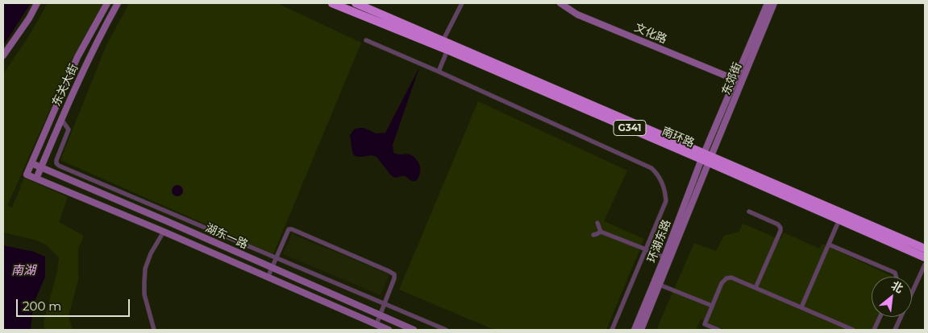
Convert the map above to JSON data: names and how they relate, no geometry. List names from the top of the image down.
{
  "streets": {
    "highway": ["G341", "南环路"],
    "main road": [
      "文化路",
      "东郊街",
      "东关大街",
      "湖东一路",
      "环湖东路"
    ]
  },
  "crossings": [
    ["文化路", "东郊街"],
    ["东郊街", "南环路"],
    ["东郊街", "环湖东路"],
    ["东关大街", "湖东一路"],
    ["南环路", "环湖东路"]
  ],
  "water": ["南湖"],
  "scale_bar": "200 m",
  "north": "top right"
}
